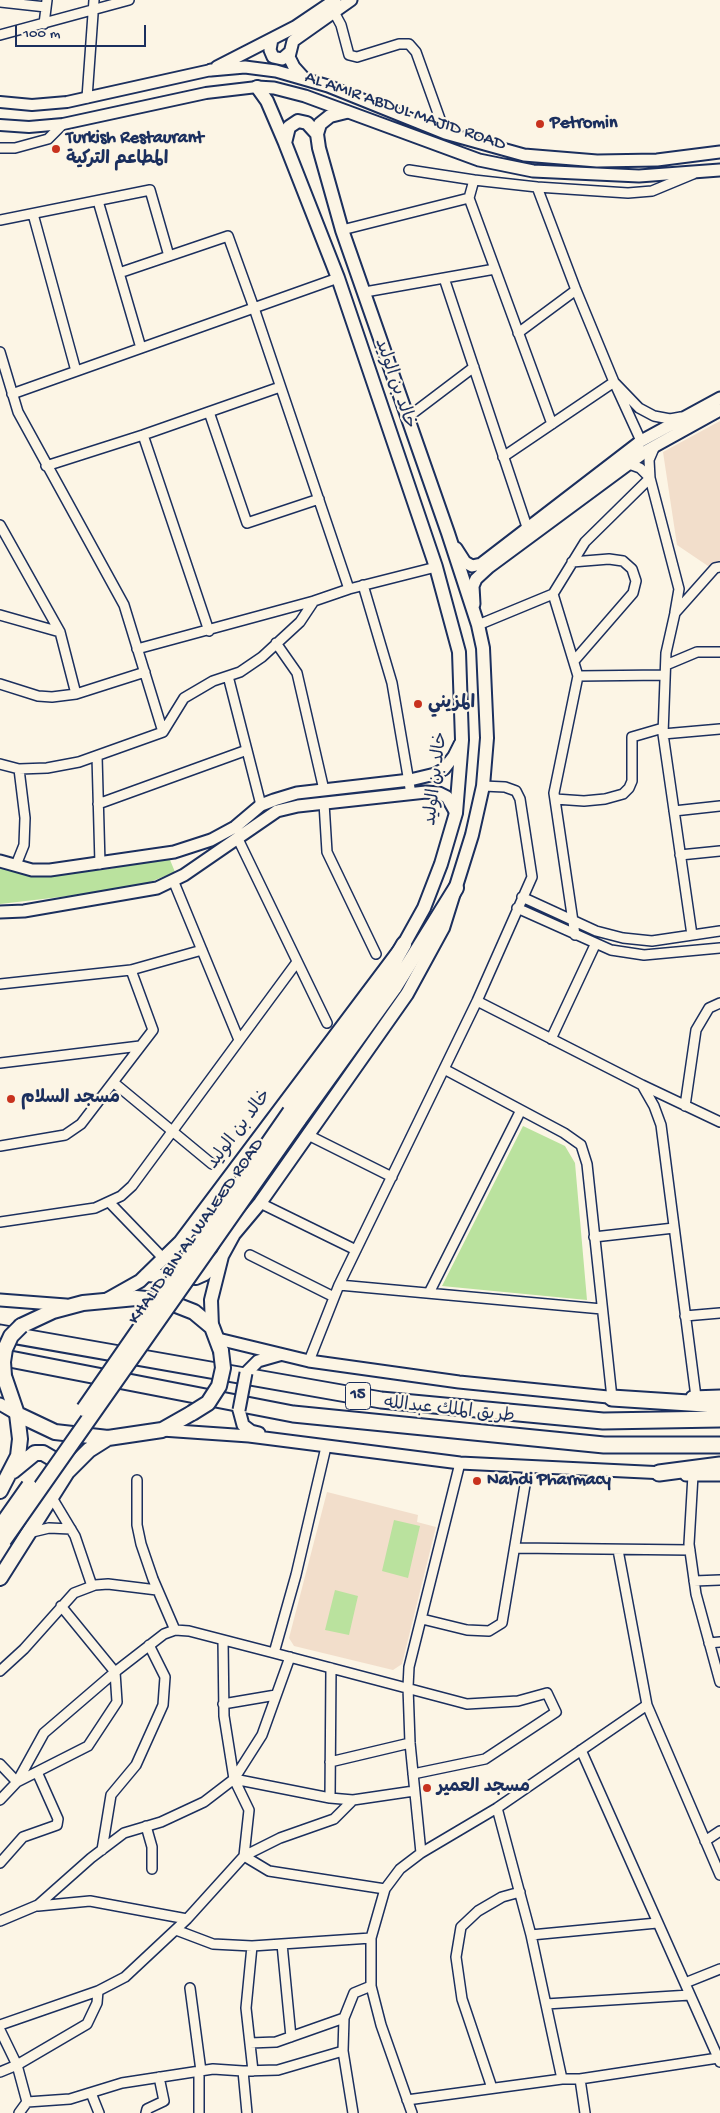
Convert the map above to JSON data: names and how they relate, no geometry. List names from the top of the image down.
{
  "streets": {
    "highway": [
      "خالد بن الوليد",
      "KHALID BIN AL WALEED ROAD",
      "15",
      "طريق الملك عبدالله"
    ],
    "main road": ["AL AMIR ABDUL MAJID ROAD"]
  },
  "crossings": [
    ["AL AMIR ABDUL MAJID ROAD", "خالد بن الوليد"],
    ["خالد بن الوليد", "KHALID BIN AL WALEED ROAD"]
  ],
  "places": [
    "Petromin",
    "Turkish Restaurant المطاعم التركية",
    "المزيني",
    "مسجد السلام",
    "Nahdi Pharmacy",
    "مسجد العمير"
  ],
  "scale_bar": "100 m"
}
